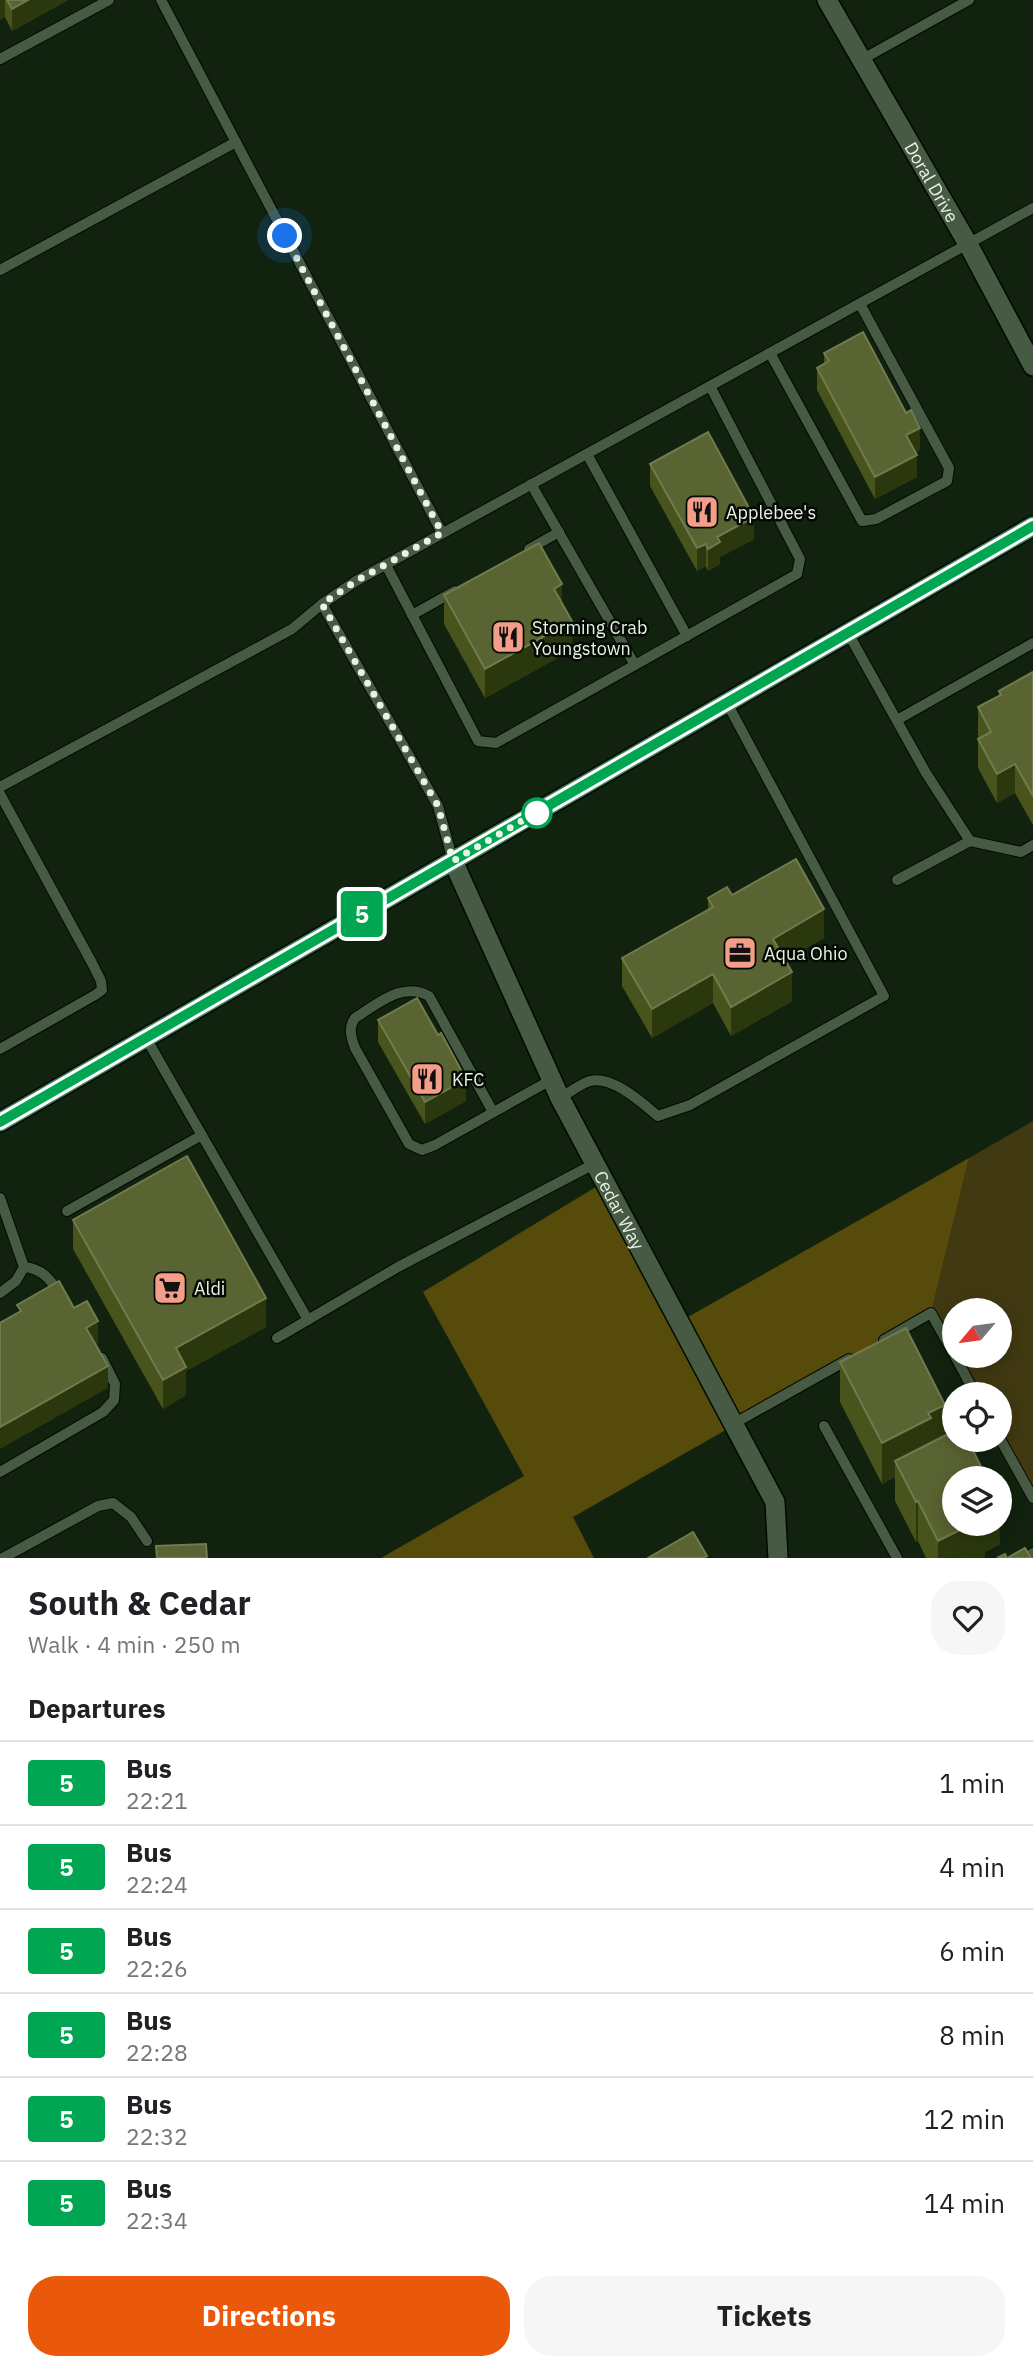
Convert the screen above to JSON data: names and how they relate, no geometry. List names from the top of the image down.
{
  "streets": {
    "street": ["Doral Drive", "Cedar Way"]
  },
  "places": {
    "restaurant": ["Applebee's", "Storming Crab Youngstown", "KFC"],
    "office": ["Aqua Ohio"],
    "supermarket": ["Aldi"]
  },
  "lines": ["bus line 5"],
  "north": "bottom left",
  "page": {
    "on_map": "5",
    "heading": [
      ["South & Cedar", "Walk · 4 min · 250 m"],
      "Departures"
    ],
    "list": [
      {
        "mark": "5",
        "name": "Bus",
        "note": "22:21",
        "value": "1 min"
      },
      {
        "mark": "5",
        "name": "Bus",
        "note": "22:24",
        "value": "4 min"
      },
      {
        "mark": "5",
        "name": "Bus",
        "note": "22:26",
        "value": "6 min"
      },
      {
        "mark": "5",
        "name": "Bus",
        "note": "22:28",
        "value": "8 min"
      },
      {
        "mark": "5",
        "name": "Bus",
        "note": "22:32",
        "value": "12 min"
      },
      {
        "mark": "5",
        "name": "Bus",
        "note": "22:34",
        "value": "14 min"
      }
    ],
    "buttons": ["Directions", "Tickets"]
  }
}
